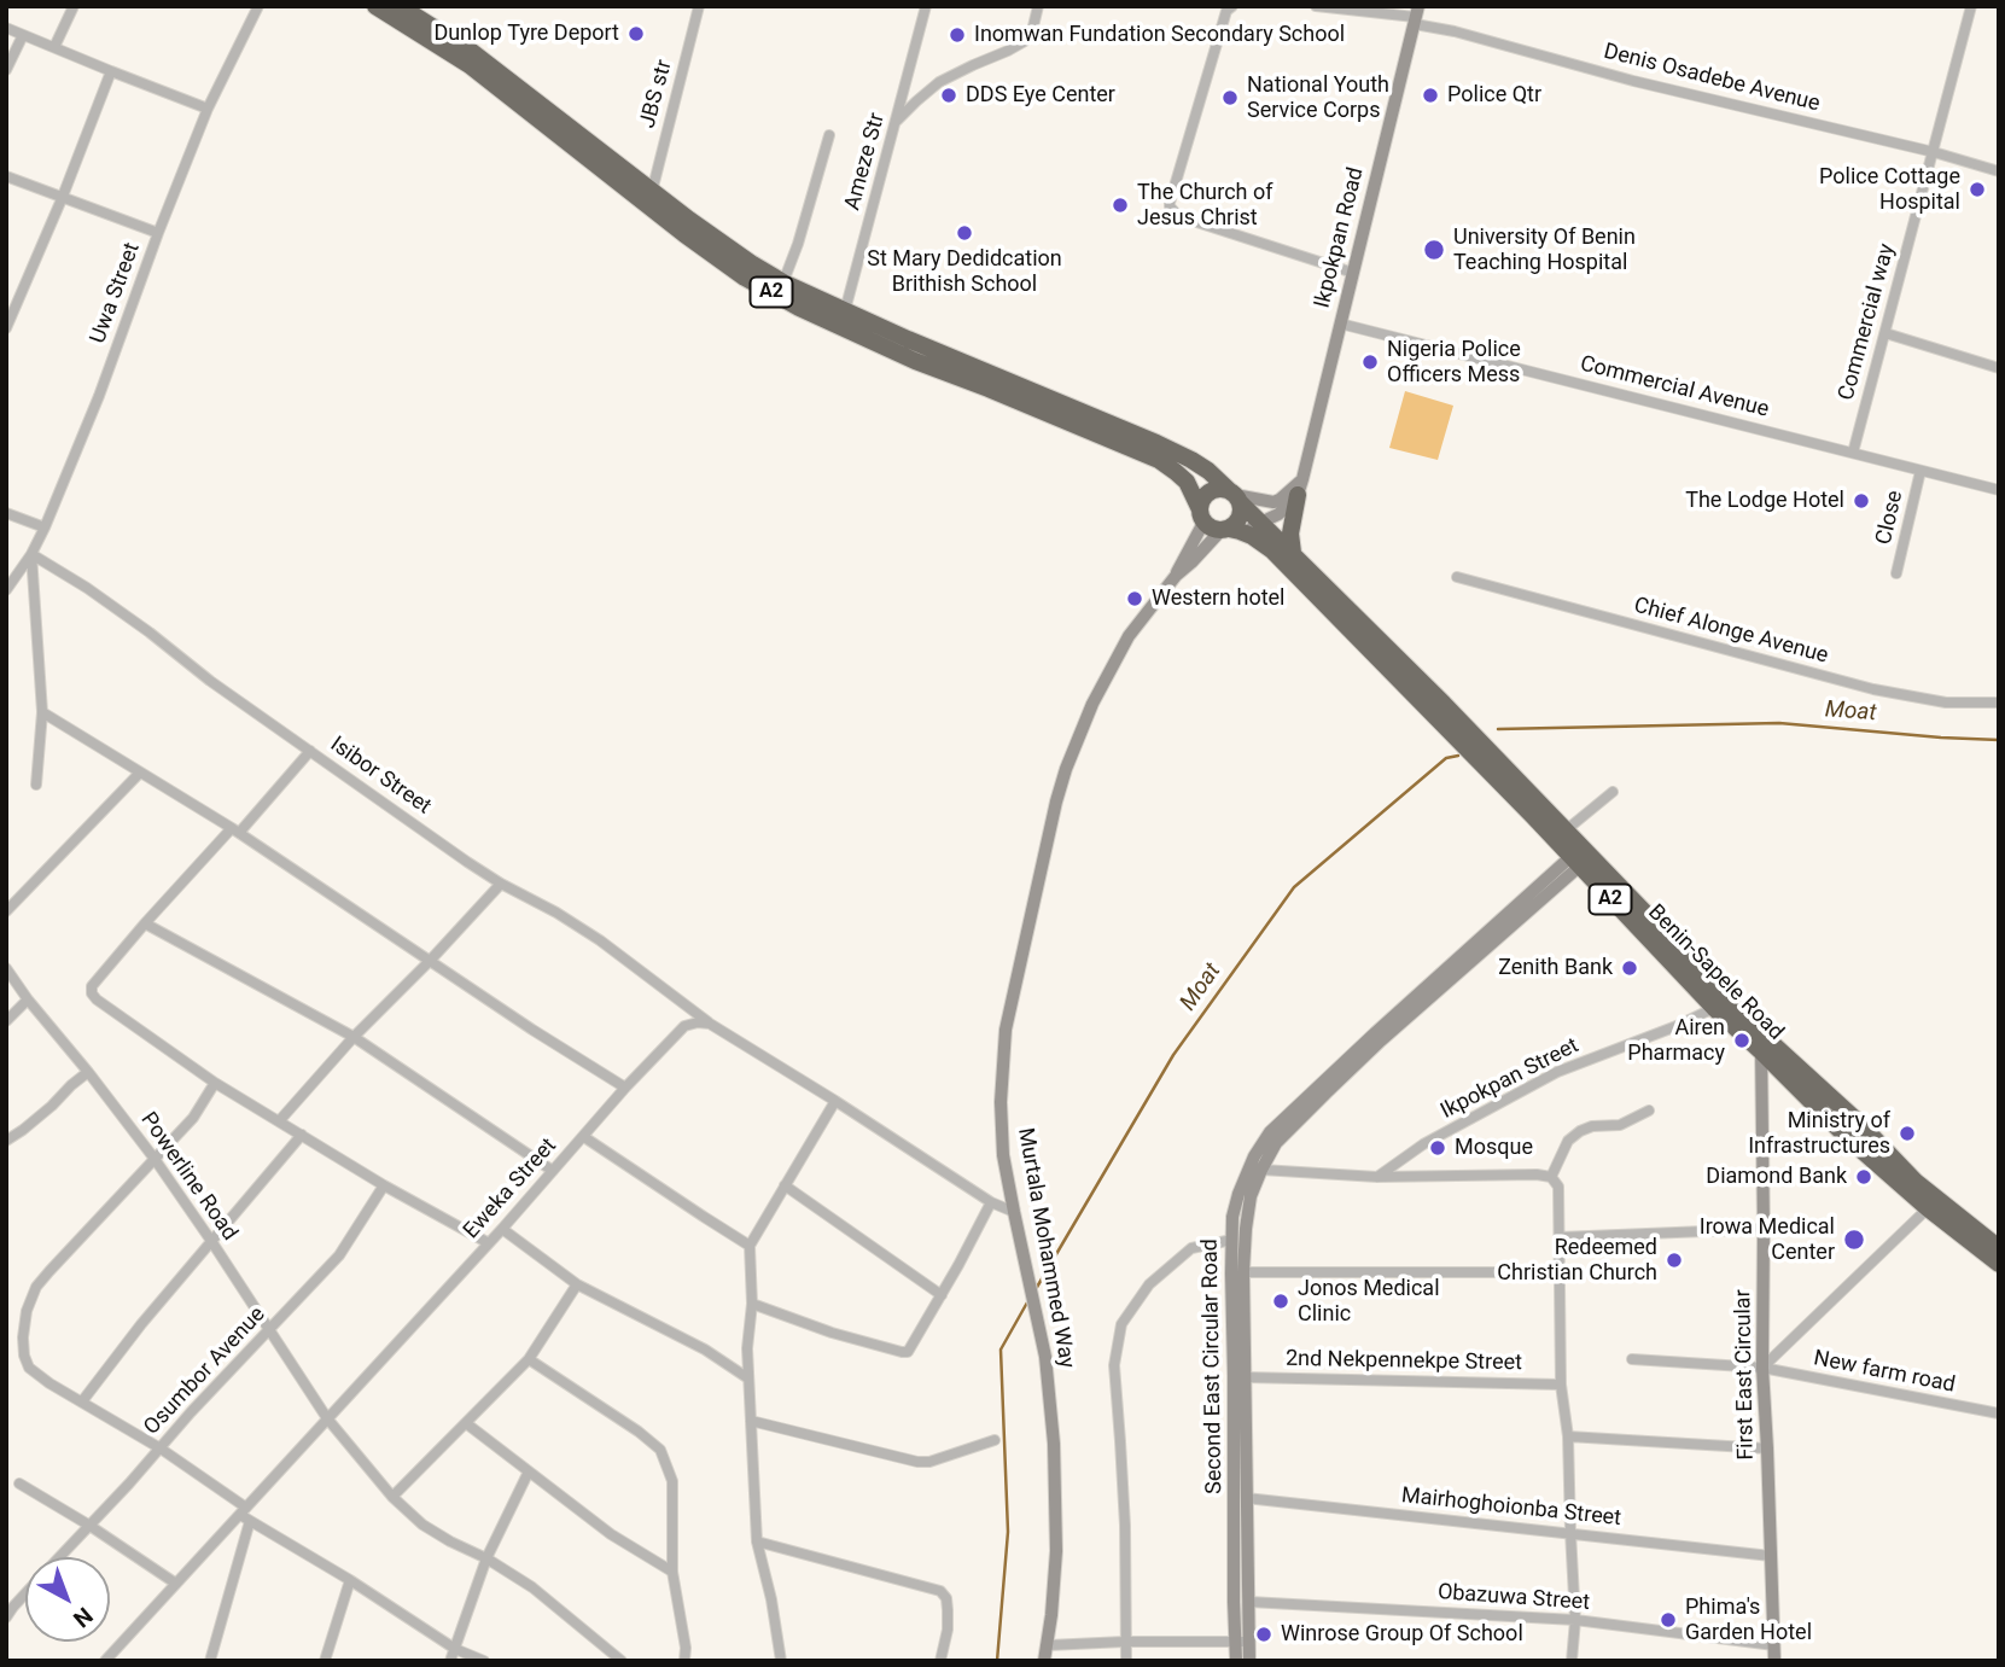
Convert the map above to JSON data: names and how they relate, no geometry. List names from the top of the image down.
{
  "streets": {
    "highway": ["A2", "Benin-Sapele Road"],
    "street": [
      "Denis Osadebe Avenue",
      "JBS str",
      "Ameze Str",
      "Ikpokpan Road",
      "Uwa Street",
      "Commercial way",
      "Commercial Avenue",
      "Close",
      "Chief Alonge Avenue",
      "Isibor Street",
      "Ikpokpan Street",
      "Powerline Road",
      "Eweka Street",
      "Murtala Mohammed Way",
      "2nd Nekpennekpe Street",
      "Second East Circular Road",
      "Osumbor Avenue",
      "New farm road",
      "First East Circular",
      "Mairhoghoionba Street",
      "Obazuwa Street"
    ]
  },
  "crossings": [
    ["Denis Osadebe Avenue", "Ikpokpan Road"],
    ["Denis Osadebe Avenue", "Commercial way"],
    ["JBS str", "A2"],
    ["Ameze Str", "A2"],
    ["Ikpokpan Road", "Commercial Avenue"],
    ["A2", "Benin-Sapele Road"],
    ["A2", "Murtala Mohammed Way"],
    ["Uwa Street", "Isibor Street"],
    ["Commercial way", "Commercial Avenue"],
    ["Commercial Avenue", "Close"],
    ["Isibor Street", "Eweka Street"],
    ["Benin-Sapele Road", "Ikpokpan Street"],
    ["Benin-Sapele Road", "Murtala Mohammed Way"],
    ["Benin-Sapele Road", "Second East Circular Road"],
    ["Benin-Sapele Road", "First East Circular"],
    ["Powerline Road", "Eweka Street"],
    ["Powerline Road", "Osumbor Avenue"],
    ["2nd Nekpennekpe Street", "Second East Circular Road"],
    ["Second East Circular Road", "Mairhoghoionba Street"],
    ["Second East Circular Road", "Obazuwa Street"],
    ["New farm road", "First East Circular"],
    ["First East Circular", "Mairhoghoionba Street"],
    ["First East Circular", "Obazuwa Street"]
  ],
  "water": ["Moat"],
  "places": [
    "Dunlop Tyre Deport",
    "Inomwan Fundation Secondary School",
    "DDS Eye Center",
    "Police Qtr",
    "National Youth Service Corps",
    "Police Cottage Hospital",
    "The Church of Jesus Christ",
    "St Mary Dedidcation Brithish School",
    "University Of Benin Teaching Hospital",
    "Nigeria Police Officers Mess",
    "The Lodge Hotel",
    "Western hotel",
    "Zenith Bank",
    "Airen Pharmacy",
    "Ministry of Infrastructures",
    "Mosque",
    "Diamond Bank",
    "Irowa Medical Center",
    "Redeemed Christian Church",
    "Jonos Medical Clinic",
    "Phima's Garden Hotel",
    "Winrose Group Of School"
  ],
  "north": "bottom right"
}
